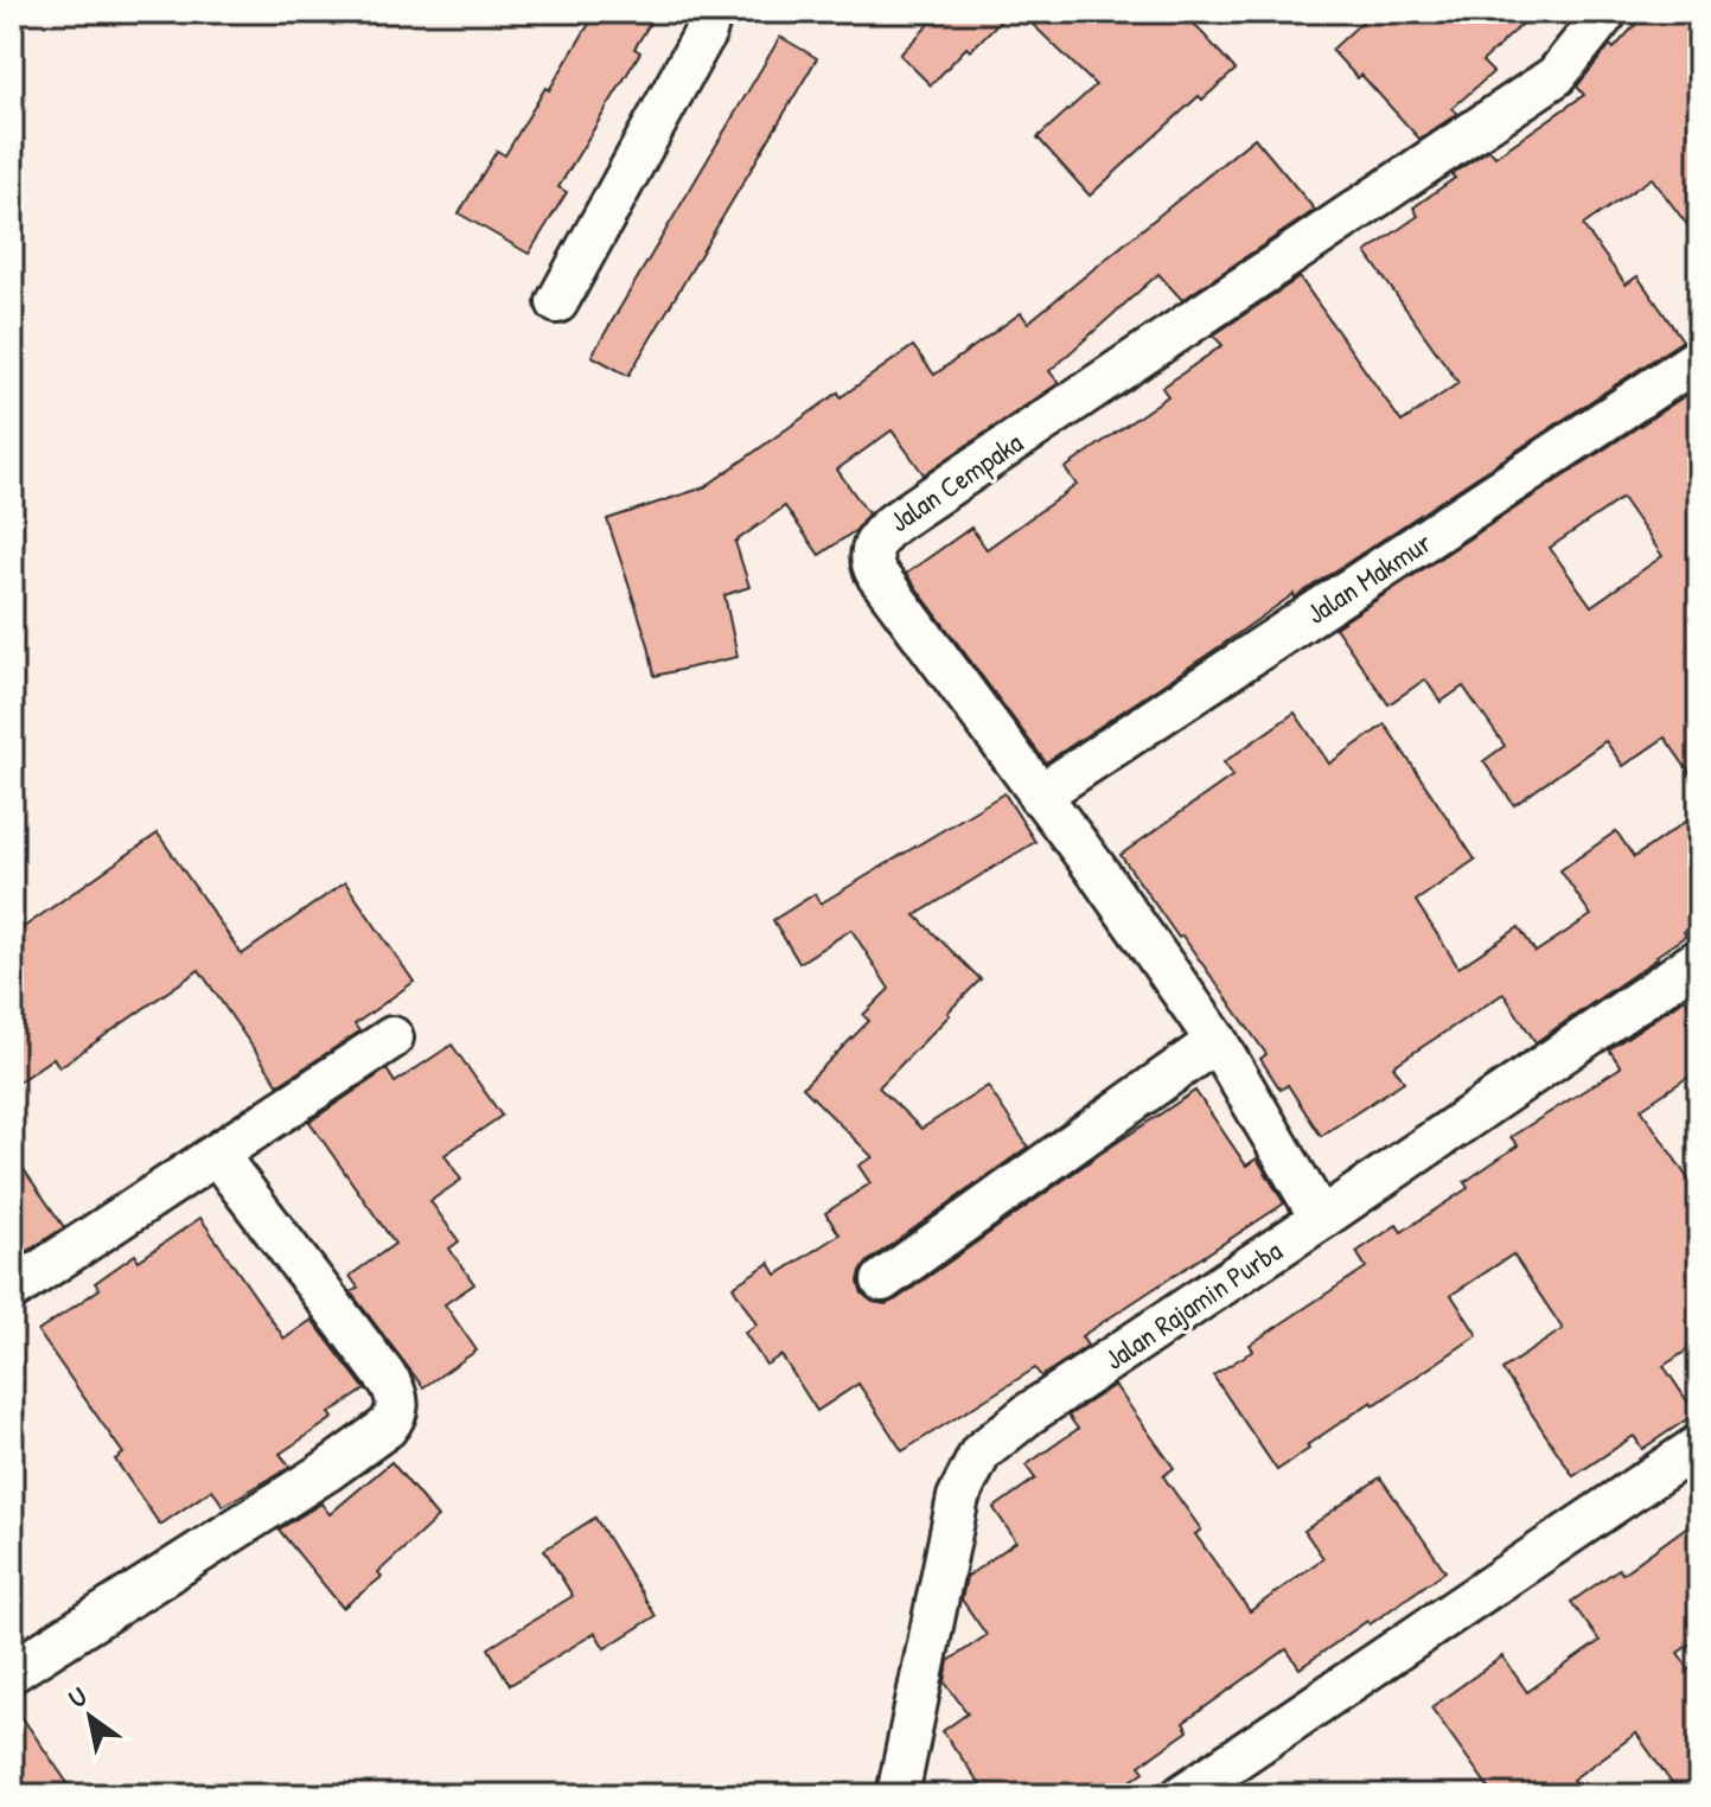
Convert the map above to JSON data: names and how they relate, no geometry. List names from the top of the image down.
{
  "streets": {
    "street": ["Jalan Cempaka", "Jalan Makmur", "Jalan Rajamin Purba"]
  },
  "crossings": [
    ["Jalan Cempaka", "Jalan Makmur"],
    ["Jalan Cempaka", "Jalan Rajamin Purba"]
  ],
  "north": "top left"
}
